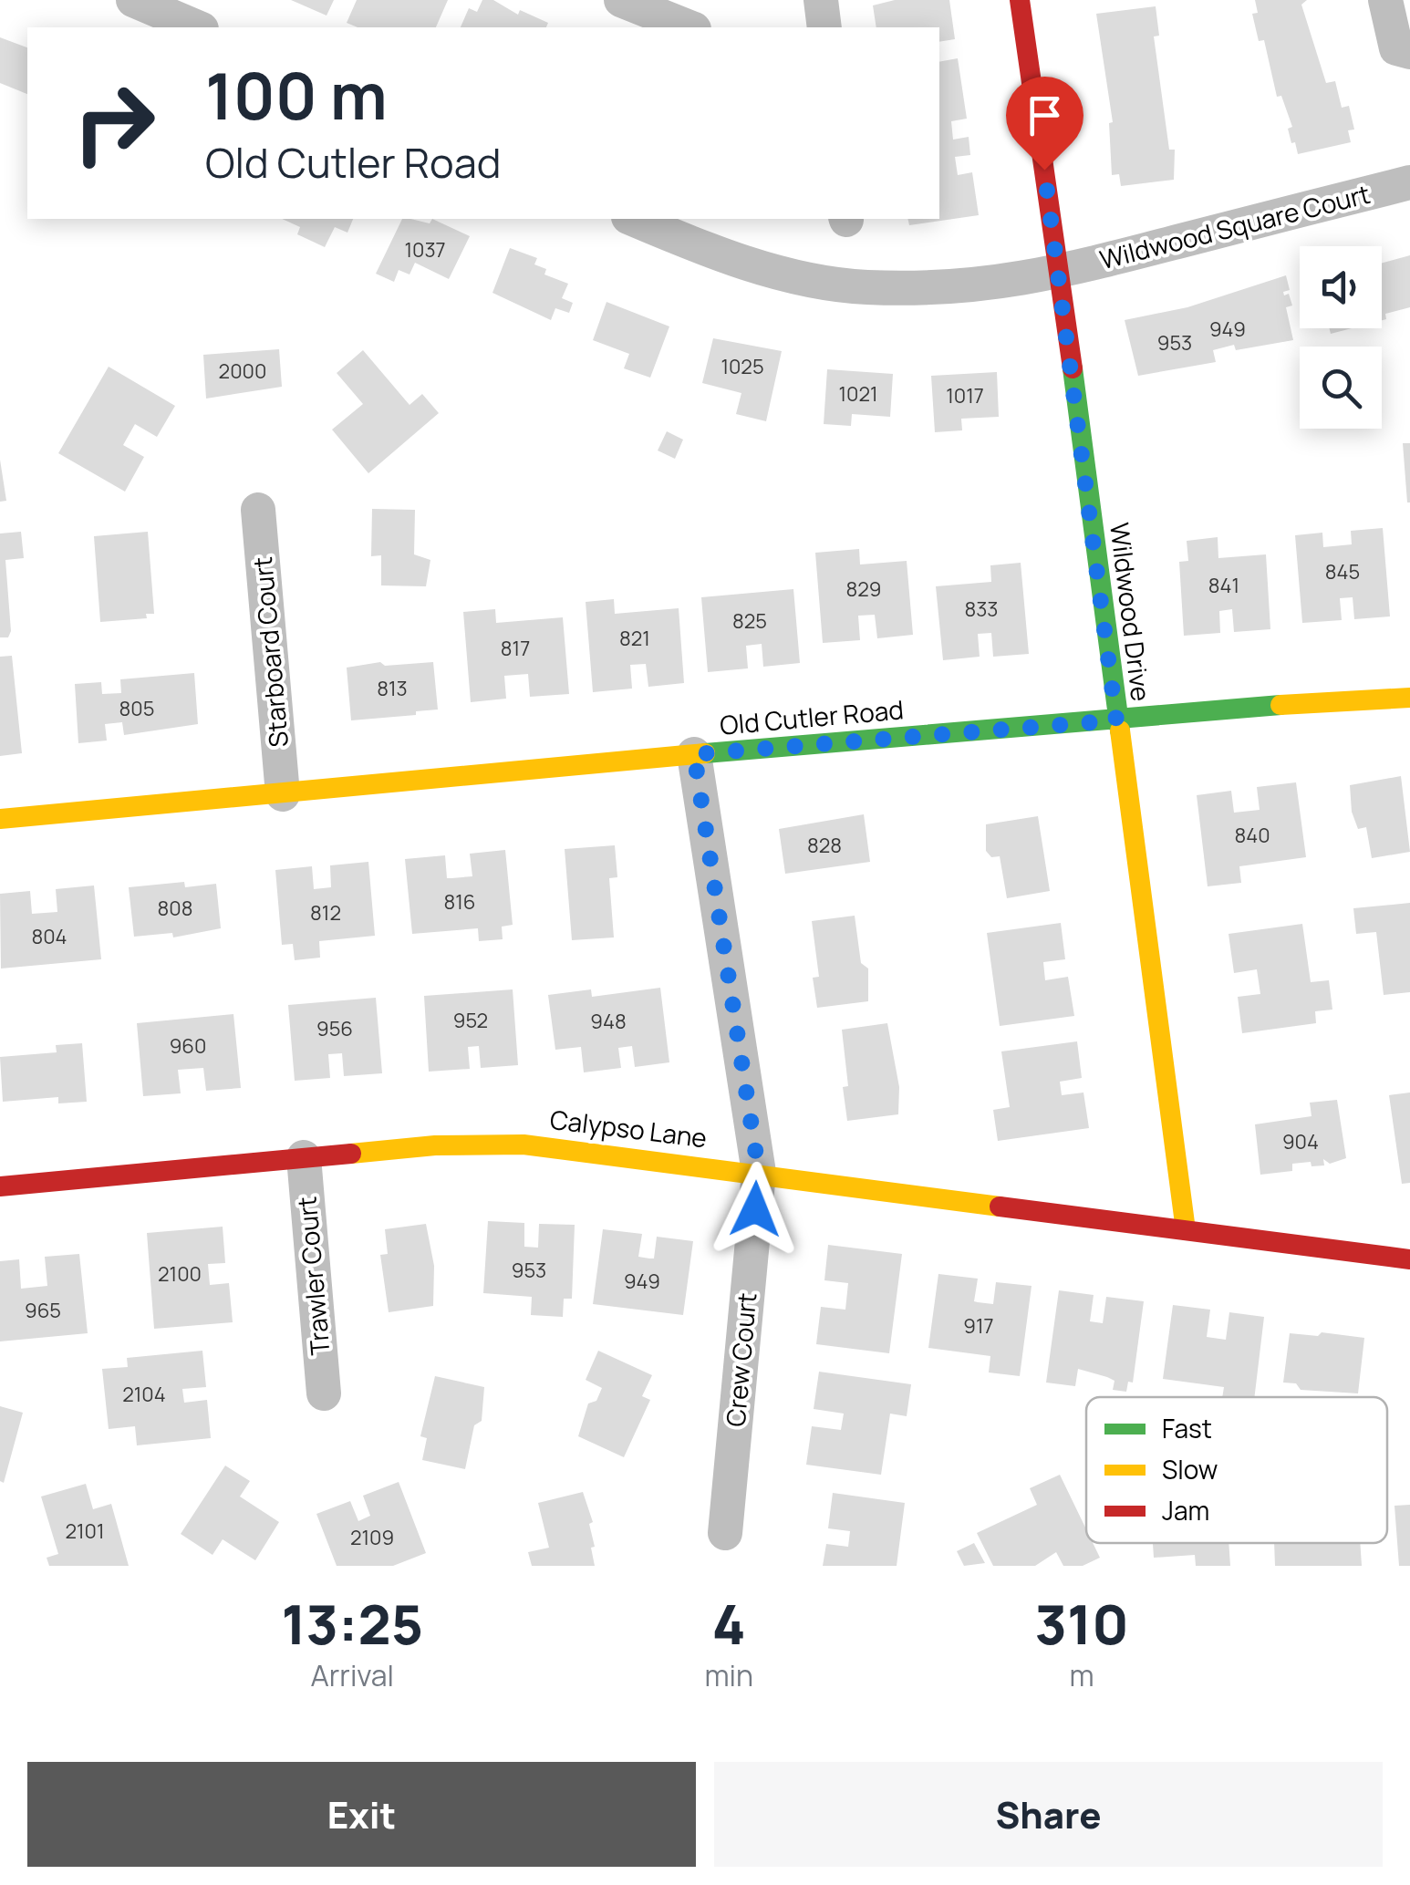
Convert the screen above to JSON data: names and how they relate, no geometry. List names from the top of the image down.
{
  "streets": {
    "street": [
      "Wildwood Square Court",
      "Wildwood Drive",
      "Starboard Court",
      "Old Cutler Road",
      "Calypso Lane",
      "Trawler Court",
      "Crew Court"
    ]
  },
  "crossings": [
    ["Wildwood Square Court", "Wildwood Drive"],
    ["Wildwood Drive", "Old Cutler Road"],
    ["Wildwood Drive", "Calypso Lane"],
    ["Starboard Court", "Old Cutler Road"],
    ["Old Cutler Road", "Crew Court"],
    ["Calypso Lane", "Trawler Court"],
    ["Calypso Lane", "Crew Court"]
  ],
  "house_numbers": [
    "1037",
    "949",
    "953",
    "1025",
    "2000",
    "1021",
    "1017",
    "845",
    "841",
    "829",
    "833",
    "825",
    "821",
    "817",
    "813",
    "805",
    "840",
    "828",
    "816",
    "808",
    "812",
    "804",
    "952",
    "948",
    "956",
    "960",
    "904",
    "953",
    "2100",
    "949",
    "965",
    "917",
    "2104",
    "2101",
    "2109"
  ],
  "legend": ["Fast", "Slow", "Jam"],
  "page": {
    "turn": ["100 m", "Old Cutler Road"],
    "eta": [
      "13:25",
      "Arrival",
      "4",
      "min",
      "310",
      "m"
    ],
    "buttons": ["Exit", "Share"]
  }
}
